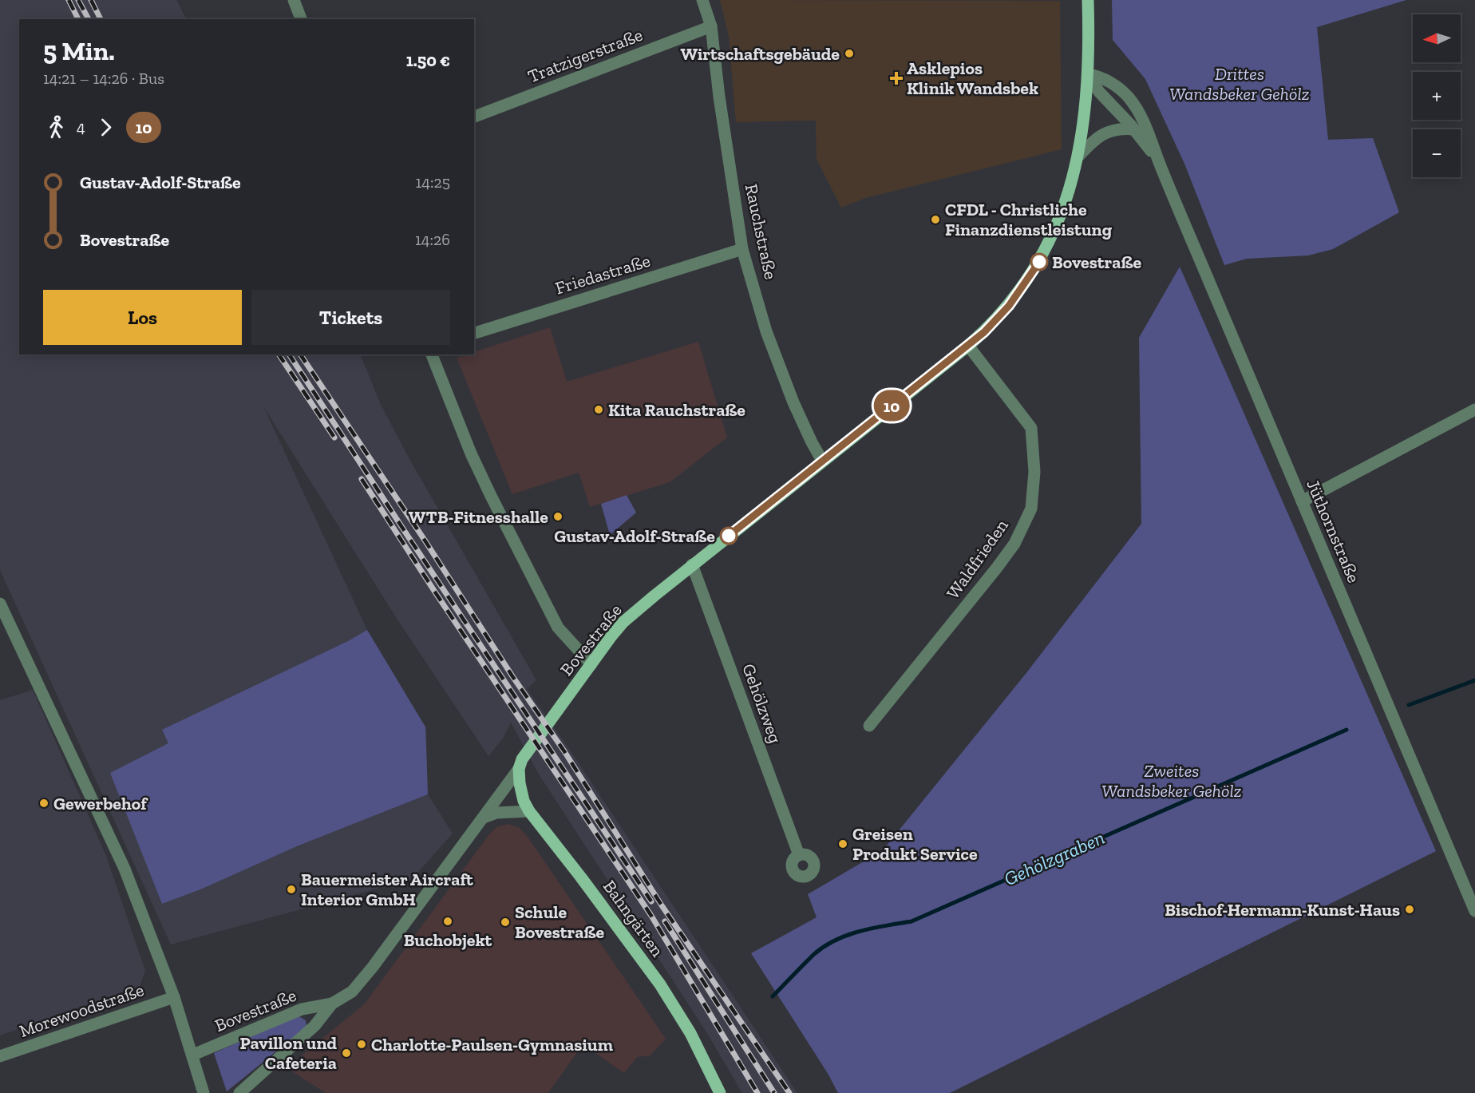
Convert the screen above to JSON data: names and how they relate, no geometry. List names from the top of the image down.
{
  "streets": {
    "main road": ["Bovestraße", "Bahngärten"],
    "street": [
      "Tratzigerstraße",
      "Rauchstraße",
      "Friedastraße",
      "Jüthornstraße",
      "Waldfrieden",
      "Gehölzweg",
      "Morewoodstraße"
    ]
  },
  "crossings": [
    ["Tratzigerstraße", "Rauchstraße"],
    ["Rauchstraße", "Friedastraße"],
    ["Rauchstraße", "Bovestraße"],
    ["Jüthornstraße", "Bovestraße"],
    ["Waldfrieden", "Bovestraße"],
    ["Bovestraße", "Gehölzweg"],
    ["Bovestraße", "Bahngärten"]
  ],
  "water": ["Gehölzgraben"],
  "parks": ["Drittes Wandsbeker Gehölz", "Zweites Wandsbeker Gehölz"],
  "places": {
    "other": [
      "Wirtschaftsgebäude",
      "CFDL - Christliche Finanzdienstleistung",
      "Bovestraße",
      "Kita Rauchstraße",
      "WTB-Fitnesshalle",
      "Gustav-Adolf-Straße",
      "Gewerbehof",
      "Greisen Produkt Service",
      "Bauermeister Aircraft Interior GmbH",
      "Bischof-Hermann-Kunst-Haus",
      "Buchobjekt",
      "Schule Bovestraße",
      "Charlotte-Paulsen-Gymnasium",
      "Pavillon und Cafeteria"
    ],
    "health": ["Asklepios Klinik Wandsbek"]
  },
  "lines": ["bus line 10"],
  "north": "left",
  "page": {
    "on_map": "10",
    "map_buttons": ["+", "−"],
    "heading": ["5 Min.", "14:21 – 14:26 · Bus", "1.50 €"],
    "legs": ["4", "10"],
    "list": [
      {
        "name": "Gustav-Adolf-Straße",
        "value": "14:25"
      },
      {
        "name": "Bovestraße",
        "value": "14:26"
      }
    ],
    "buttons": ["Los", "Tickets"]
  }
}
